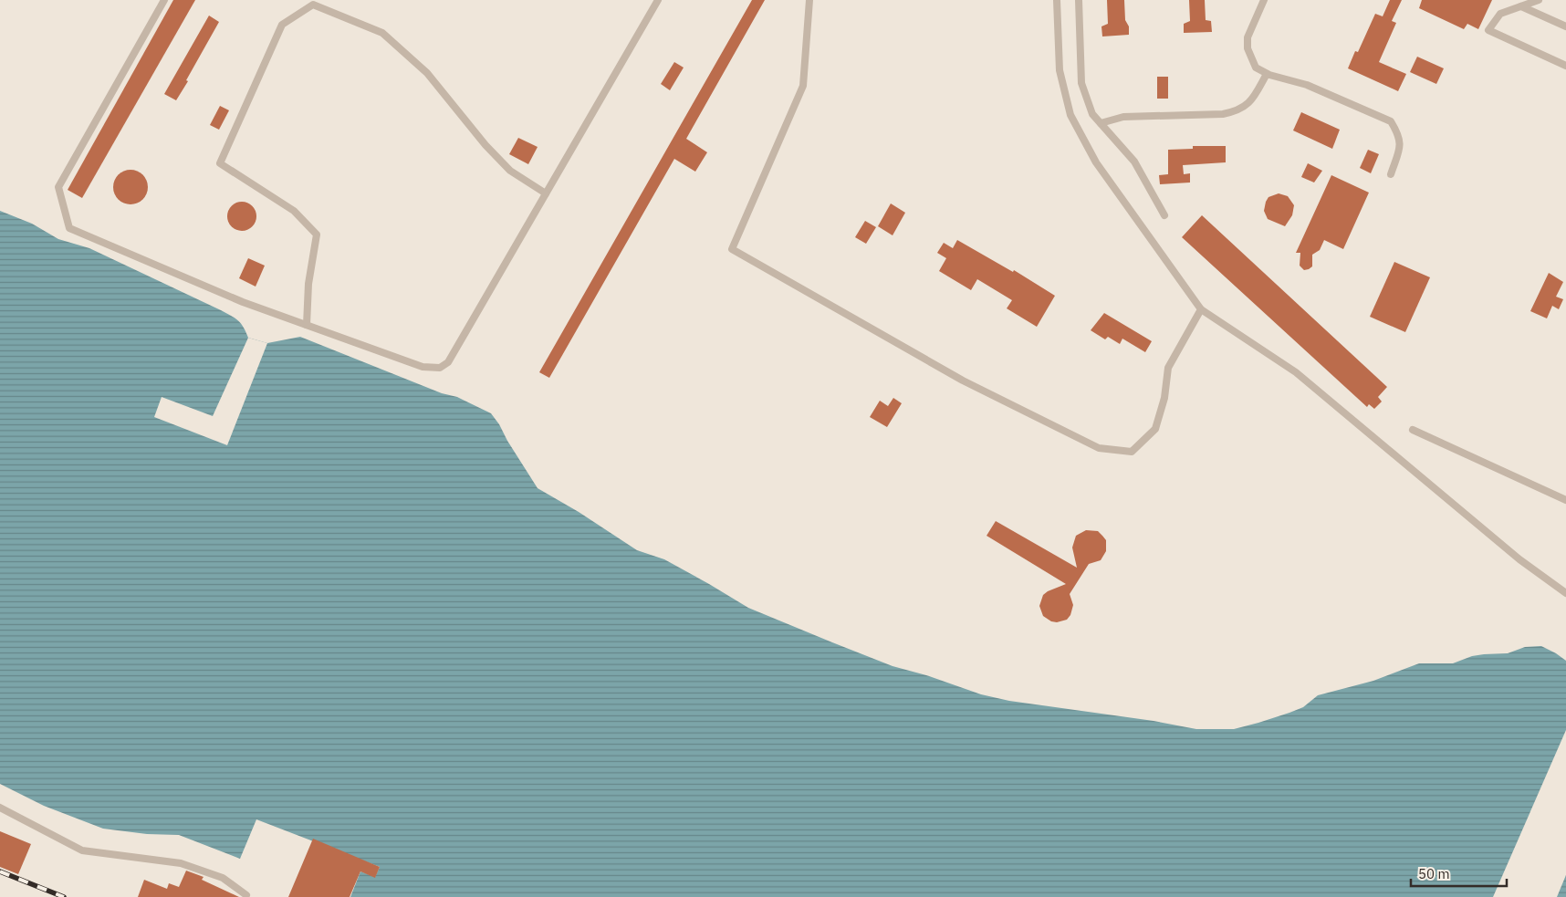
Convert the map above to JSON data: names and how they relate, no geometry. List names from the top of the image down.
{
  "scale_bar": "50 m"
}
